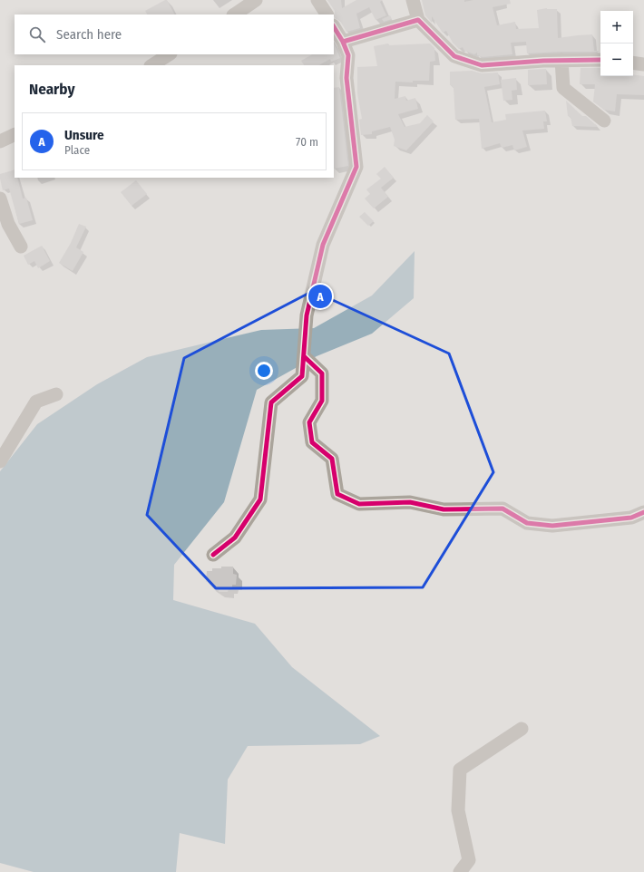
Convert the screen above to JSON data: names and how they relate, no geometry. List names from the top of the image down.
{
  "page": {
    "map_buttons": ["+", "−"],
    "search": "Search here",
    "heading": "Nearby",
    "list": [
      {
        "mark": "A",
        "name": "Unsure",
        "note": "Place",
        "value": "70 m"
      }
    ],
    "pins": "A"
  }
}
